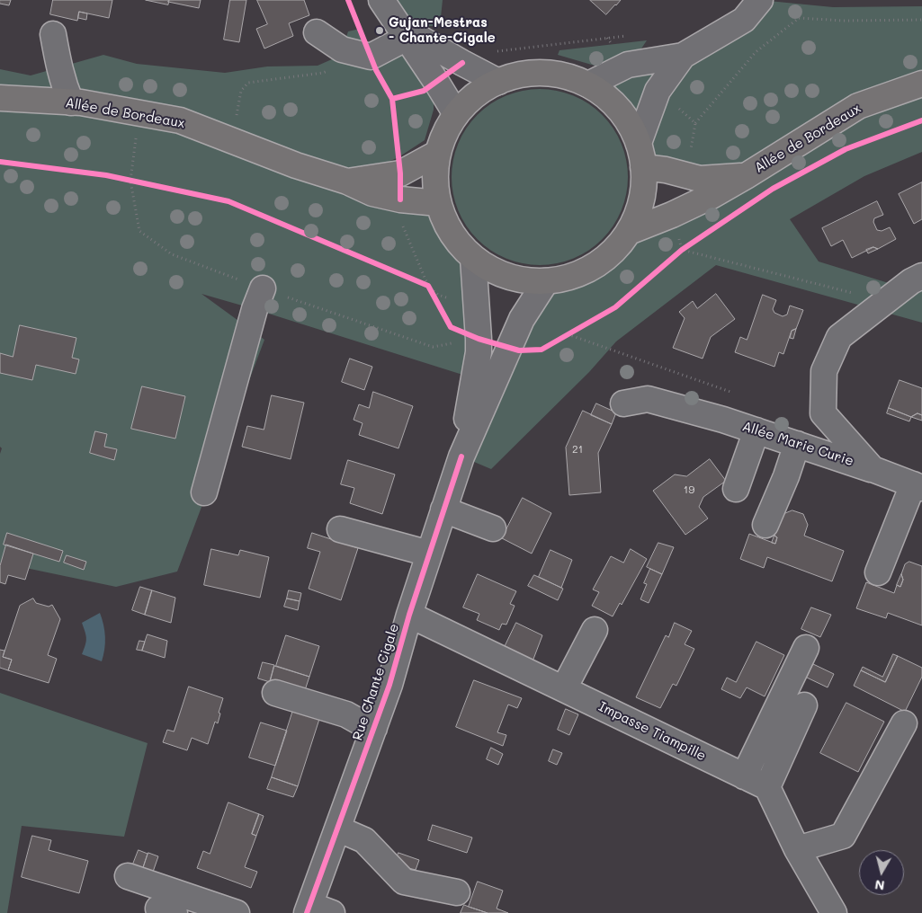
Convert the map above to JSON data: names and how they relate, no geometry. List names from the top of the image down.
{
  "streets": {
    "main road": ["Allée de Bordeaux"],
    "street": ["Allée Marie Curie", "Rue Chante Cigale", "Impasse Tiampille"]
  },
  "crossings": [
    ["Rue Chante Cigale", "Impasse Tiampille"]
  ],
  "places": ["Gujan-Mestras - Chante-Cigale"],
  "house_numbers": ["21", "19"],
  "north": "bottom"
}
